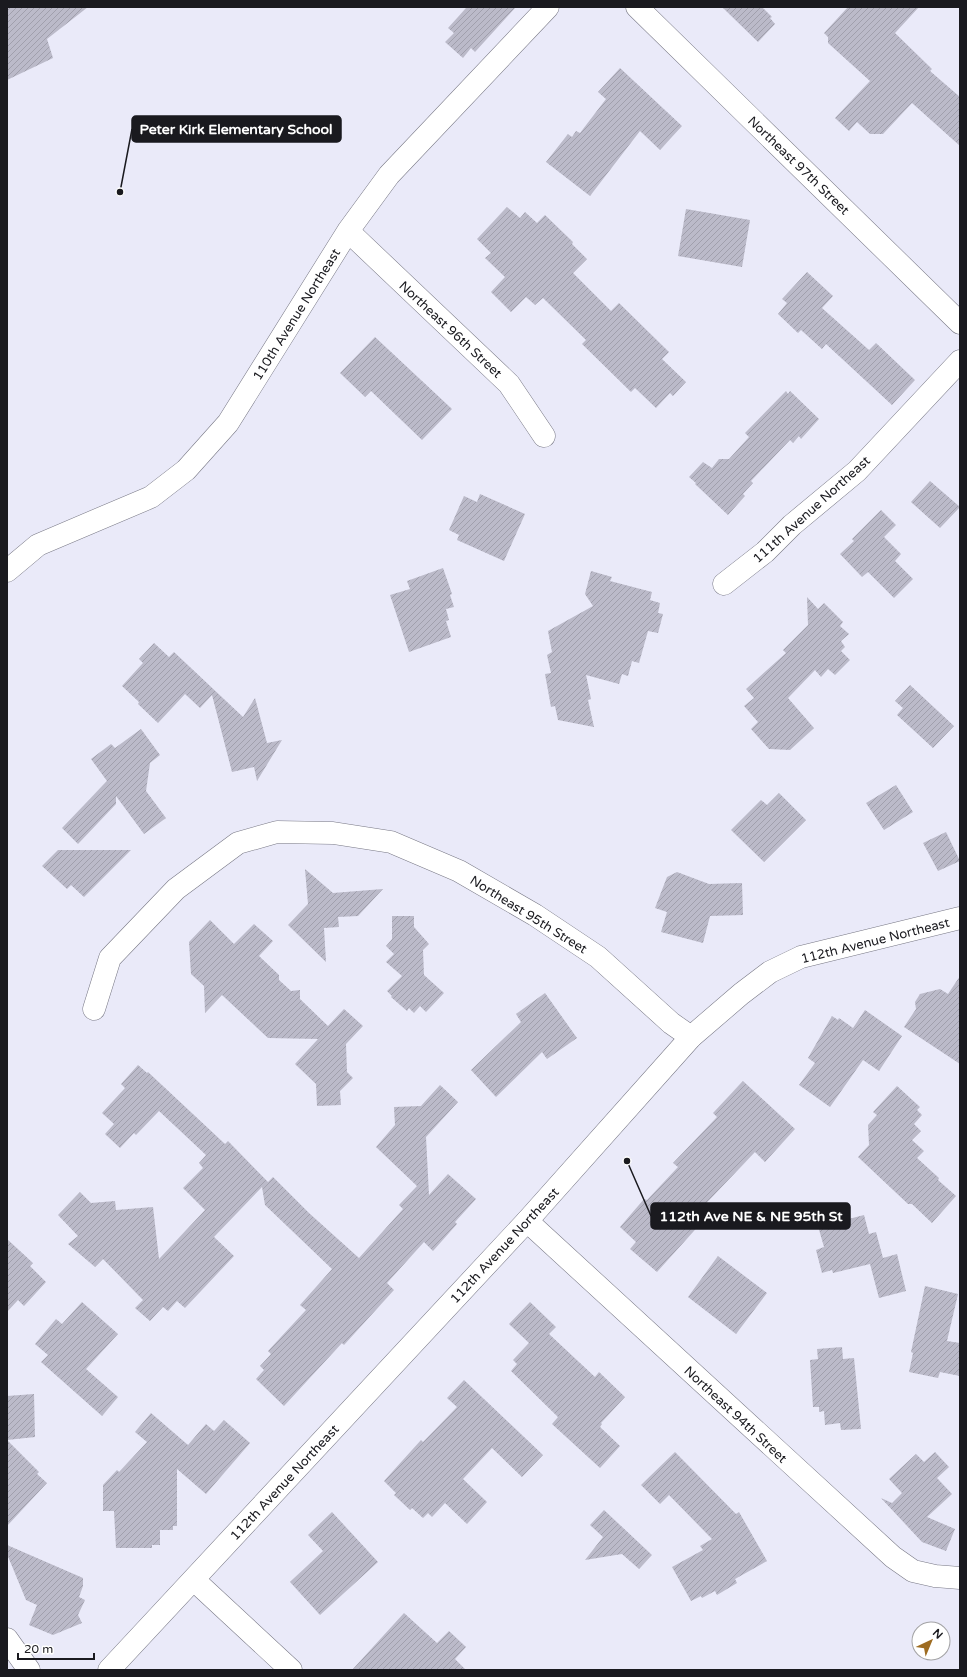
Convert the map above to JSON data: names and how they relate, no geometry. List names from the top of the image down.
{
  "streets": {
    "street": [
      "Northeast 97th Street",
      "110th Avenue Northeast",
      "Northeast 96th Street",
      "111th Avenue Northeast",
      "Northeast 95th Street",
      "112th Avenue Northeast",
      "Northeast 94th Street"
    ]
  },
  "crossings": [
    ["110th Avenue Northeast", "Northeast 96th Street"],
    ["Northeast 95th Street", "112th Avenue Northeast"],
    ["112th Avenue Northeast", "Northeast 94th Street"]
  ],
  "places": ["Peter Kirk Elementary School", "112th Ave NE & NE 95th St"],
  "scale_bar": "20 m",
  "north": "top right"
}
